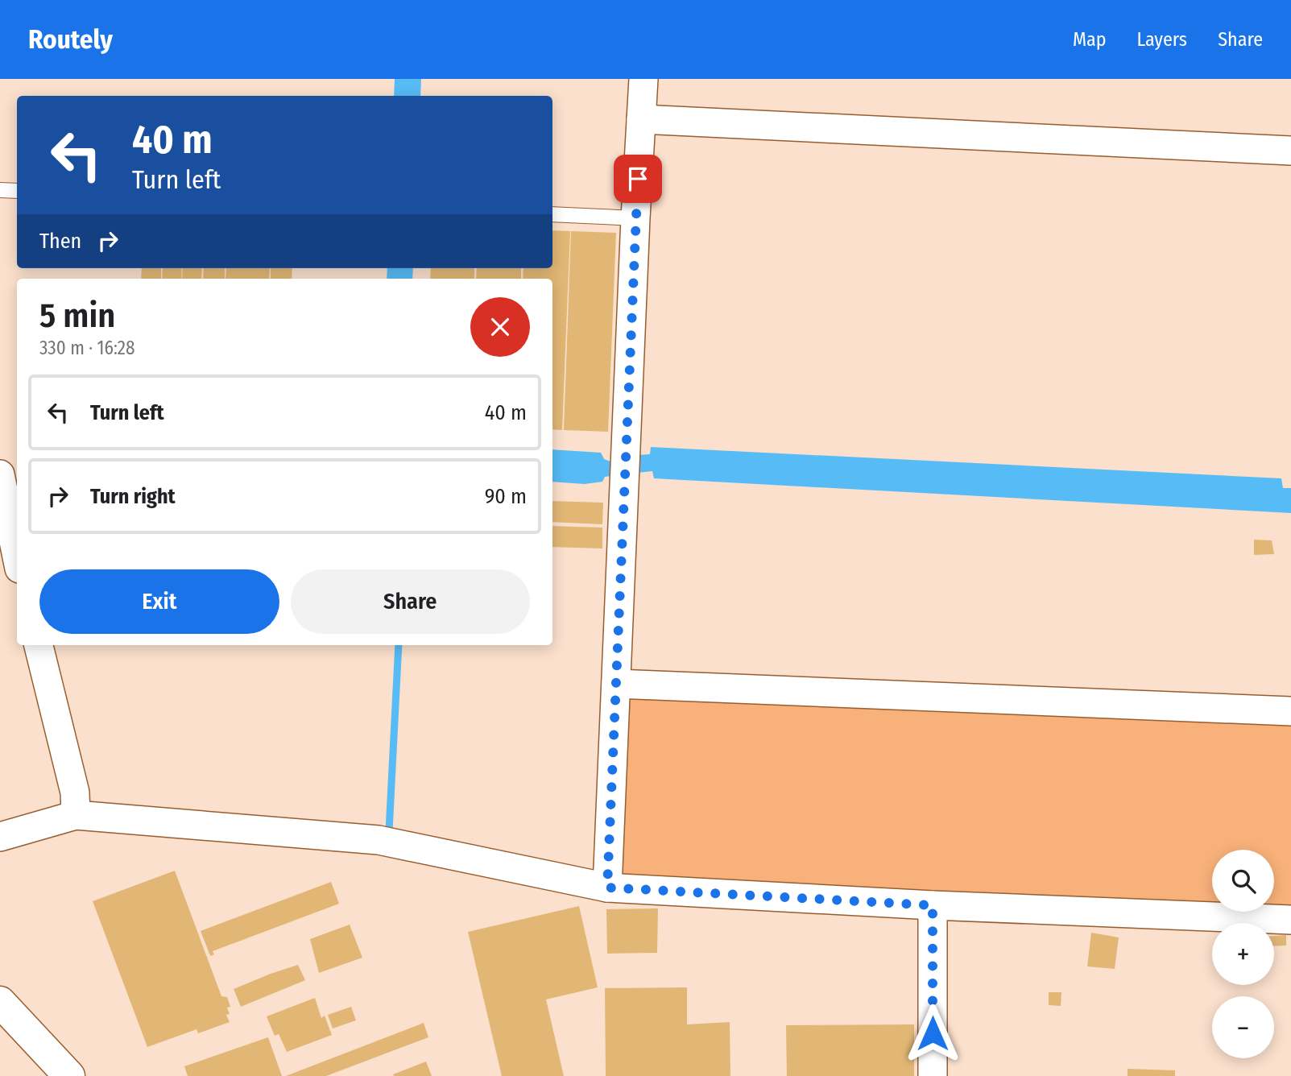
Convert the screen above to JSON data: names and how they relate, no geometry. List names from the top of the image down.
{
  "page": {
    "header": "Routely",
    "nav": ["Map", "Layers", "Share"],
    "turn": ["40 m", "Turn left"],
    "then": "Then",
    "heading": ["5 min", "330 m · 16:28"],
    "list": [
      {
        "name": "Turn left",
        "value": "40 m"
      },
      {
        "name": "Turn right",
        "value": "90 m"
      }
    ],
    "buttons": ["Exit", "Share"],
    "map_buttons": ["+", "−"]
  }
}
